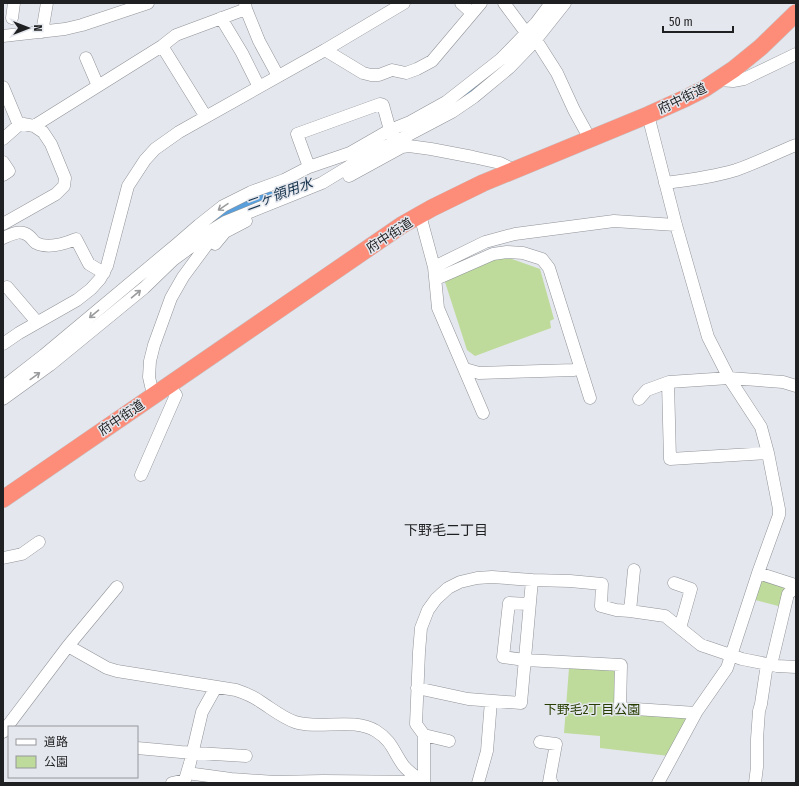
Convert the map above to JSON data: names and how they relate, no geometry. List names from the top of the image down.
{
  "streets": {
    "highway": ["府中街道"]
  },
  "districts": ["下野毛二丁目"],
  "water": ["二ヶ領用水"],
  "parks": ["下野毛2丁目公園"],
  "legend": ["道路", "公園"],
  "scale_bar": "50 m",
  "north": "right"
}
